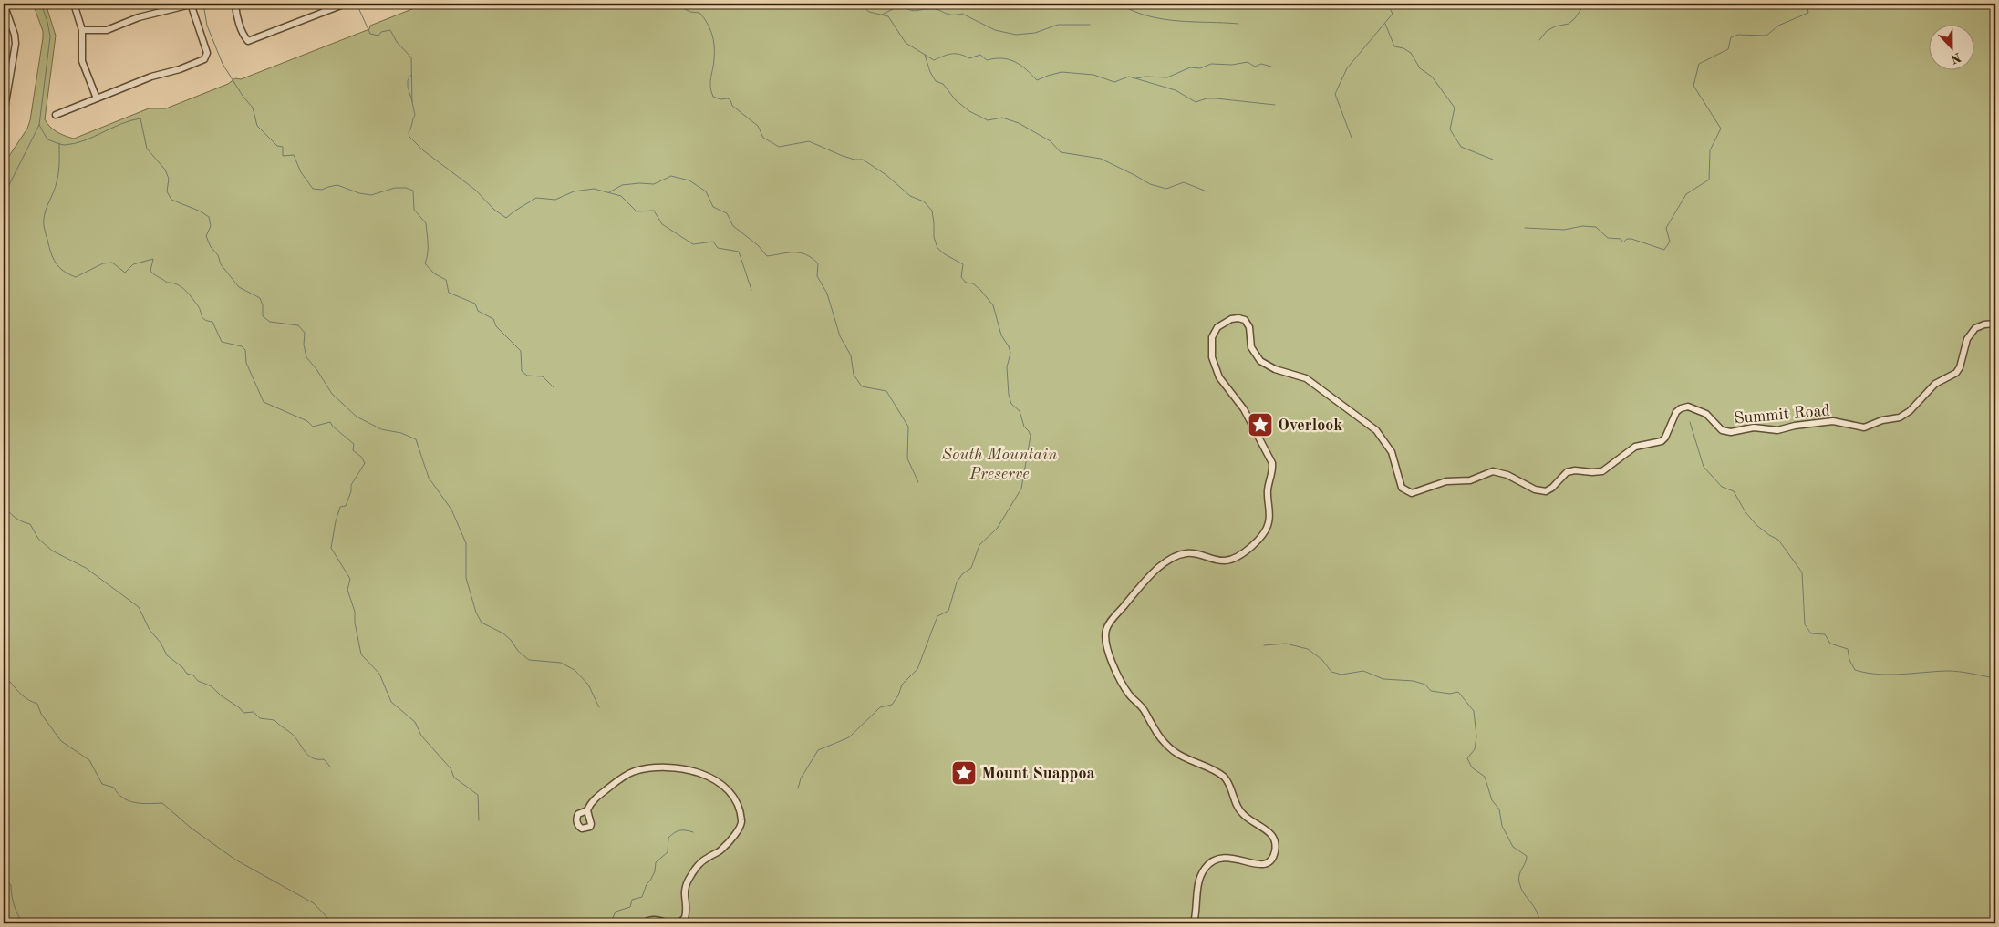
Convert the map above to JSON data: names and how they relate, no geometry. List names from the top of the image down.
{
  "streets": {
    "street": ["Summit Road"]
  },
  "parks": ["South Mountain Preserve"],
  "places": {
    "place": ["Overlook", "Mount Suappoa"]
  },
  "north": "bottom"
}
